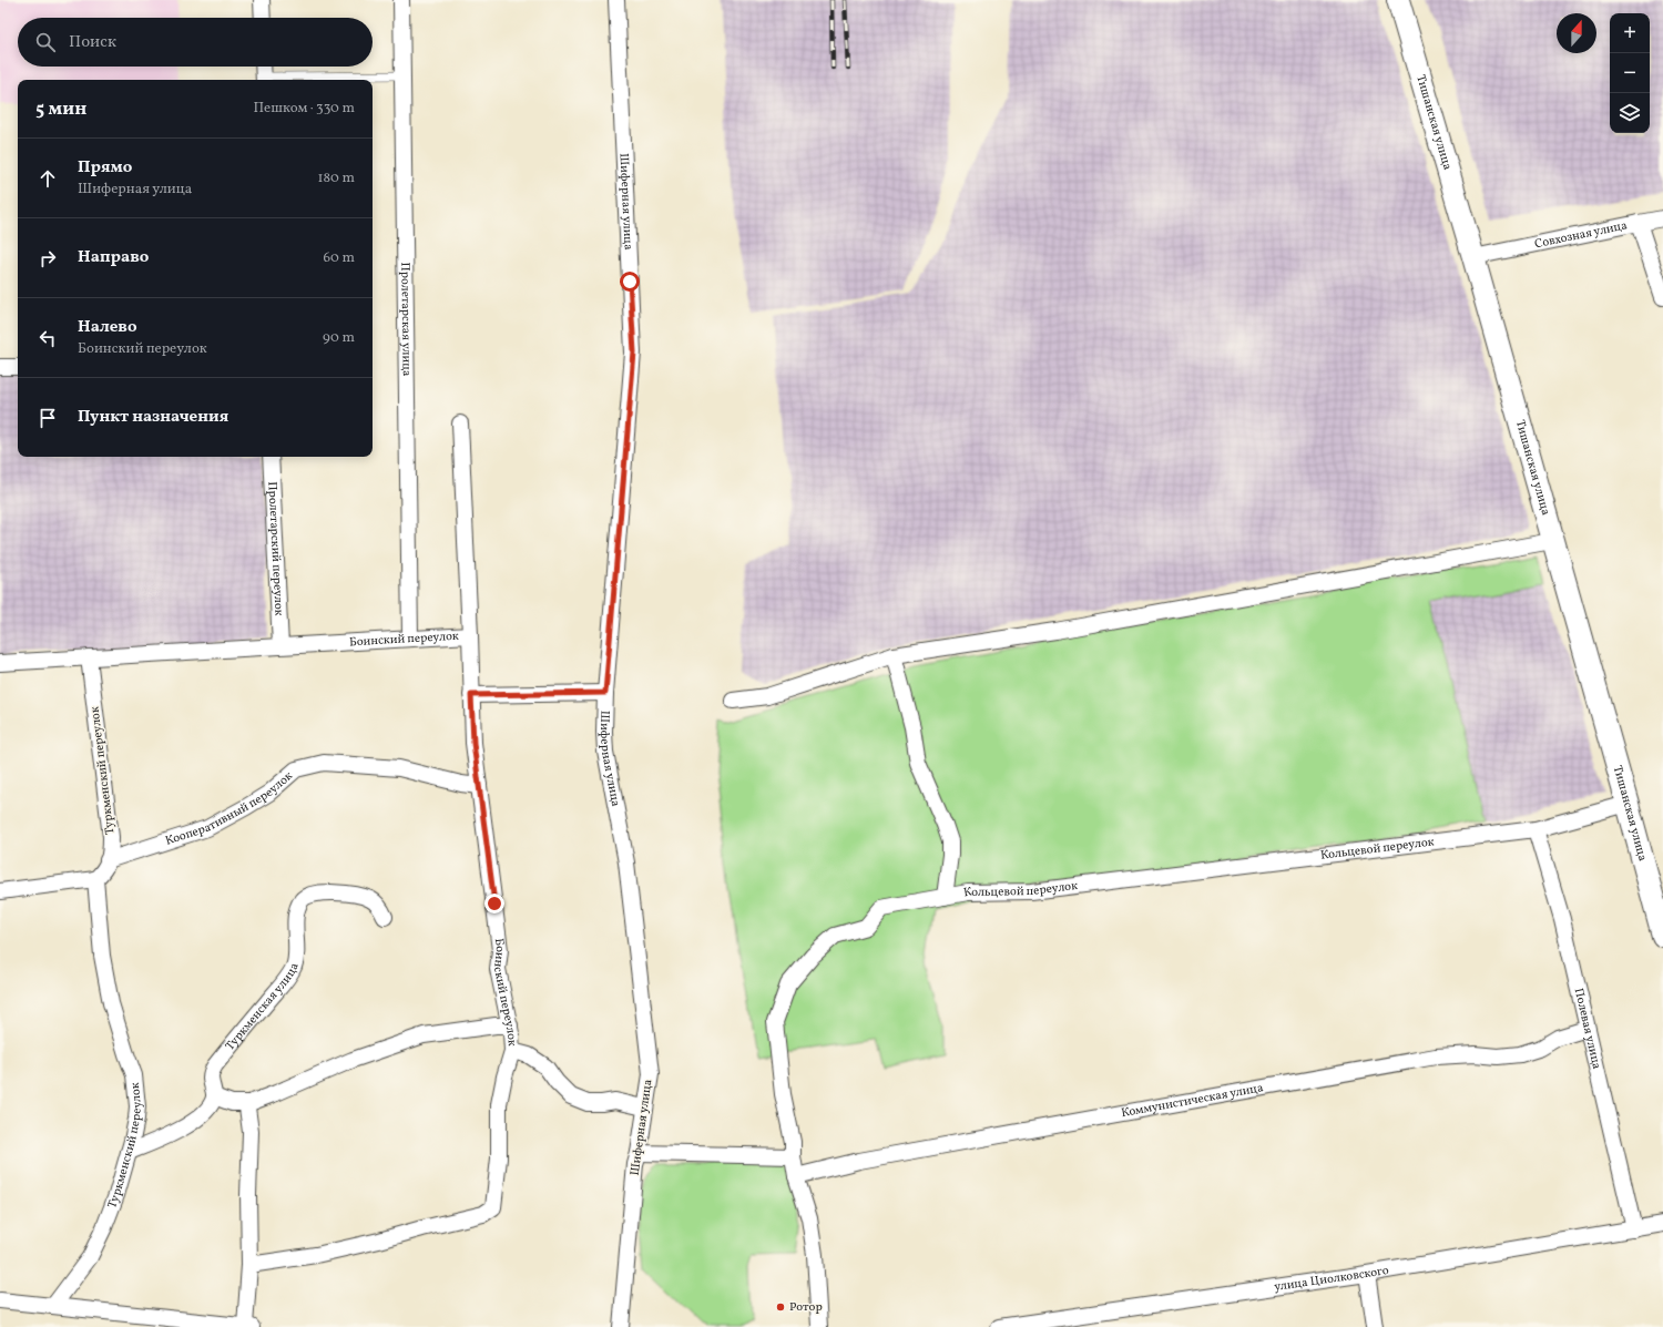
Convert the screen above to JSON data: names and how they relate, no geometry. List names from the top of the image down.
{
  "streets": {
    "main road": ["Тишанская улица"],
    "street": [
      "Шиферная улица",
      "Совхозная улица",
      "Пролетарская улица",
      "Пролетарский переулок",
      "Боинский переулок",
      "Туркменский переулок",
      "Кооперативный переулок",
      "Кольцевой переулок",
      "Туркменская улица",
      "Полевая улица",
      "Коммунистическая улица",
      "улица Циолковского"
    ]
  },
  "crossings": [
    ["Тишанская улица", "Совхозная улица"],
    ["Тишанская улица", "Кольцевой переулок"],
    ["Пролетарская улица", "Боинский переулок"],
    ["Пролетарский переулок", "Боинский переулок"],
    ["Боинский переулок", "Туркменский переулок"],
    ["Боинский переулок", "Кооперативный переулок"],
    ["Туркменский переулок", "Кооперативный переулок"],
    ["Кольцевой переулок", "Полевая улица"],
    ["Кольцевой переулок", "Коммунистическая улица"],
    ["Полевая улица", "Коммунистическая улица"],
    ["Полевая улица", "улица Циолковского"]
  ],
  "places": ["Poтор"],
  "north": "top",
  "page": {
    "map_buttons": ["+", "−"],
    "search": "Поиск",
    "heading": ["5 мин", "Пешком · 330 m"],
    "list": [
      ["Прямо", "Шиферная улица", "180 m"],
      ["Направо", "60 m"],
      ["Налево", "Боинский переулок", "90 m"],
      "Пункт назначения"
    ]
  }
}
